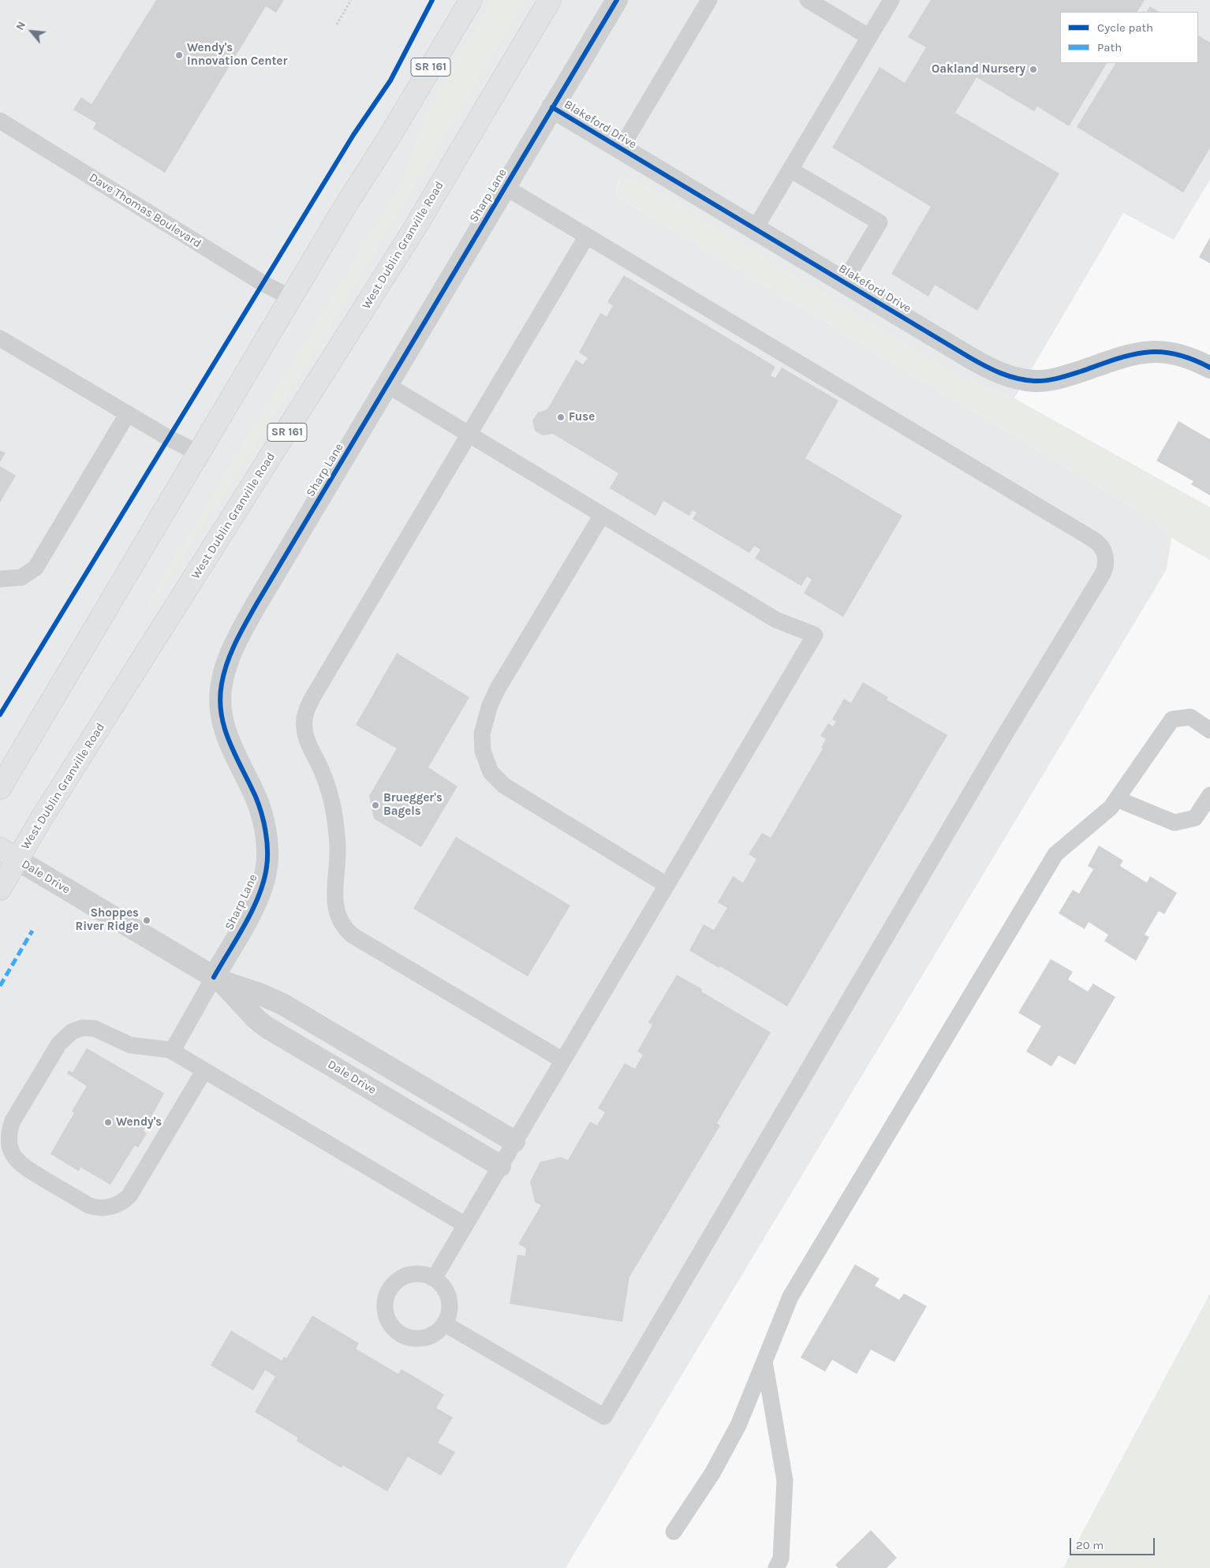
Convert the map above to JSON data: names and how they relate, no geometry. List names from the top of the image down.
{
  "streets": {
    "main road": ["SR 161", "West Dublin Granville Road"],
    "street": ["Blakeford Drive", "Sharp Lane", "Dale Drive"],
    "lane": ["Dave Thomas Boulevard"]
  },
  "crossings": [
    ["SR 161", "Dave Thomas Boulevard"],
    ["Blakeford Drive", "Sharp Lane"],
    ["Sharp Lane", "Dale Drive"],
    ["West Dublin Granville Road", "Dale Drive"]
  ],
  "places": [
    "Wendy's Innovation Center",
    "Oakland Nursery",
    "Fuse",
    "Bruegger's Bagels",
    "Shoppes River Ridge",
    "Wendy's"
  ],
  "legend": ["Cycle path", "Path"],
  "scale_bar": "20 m",
  "north": "top left"
}
